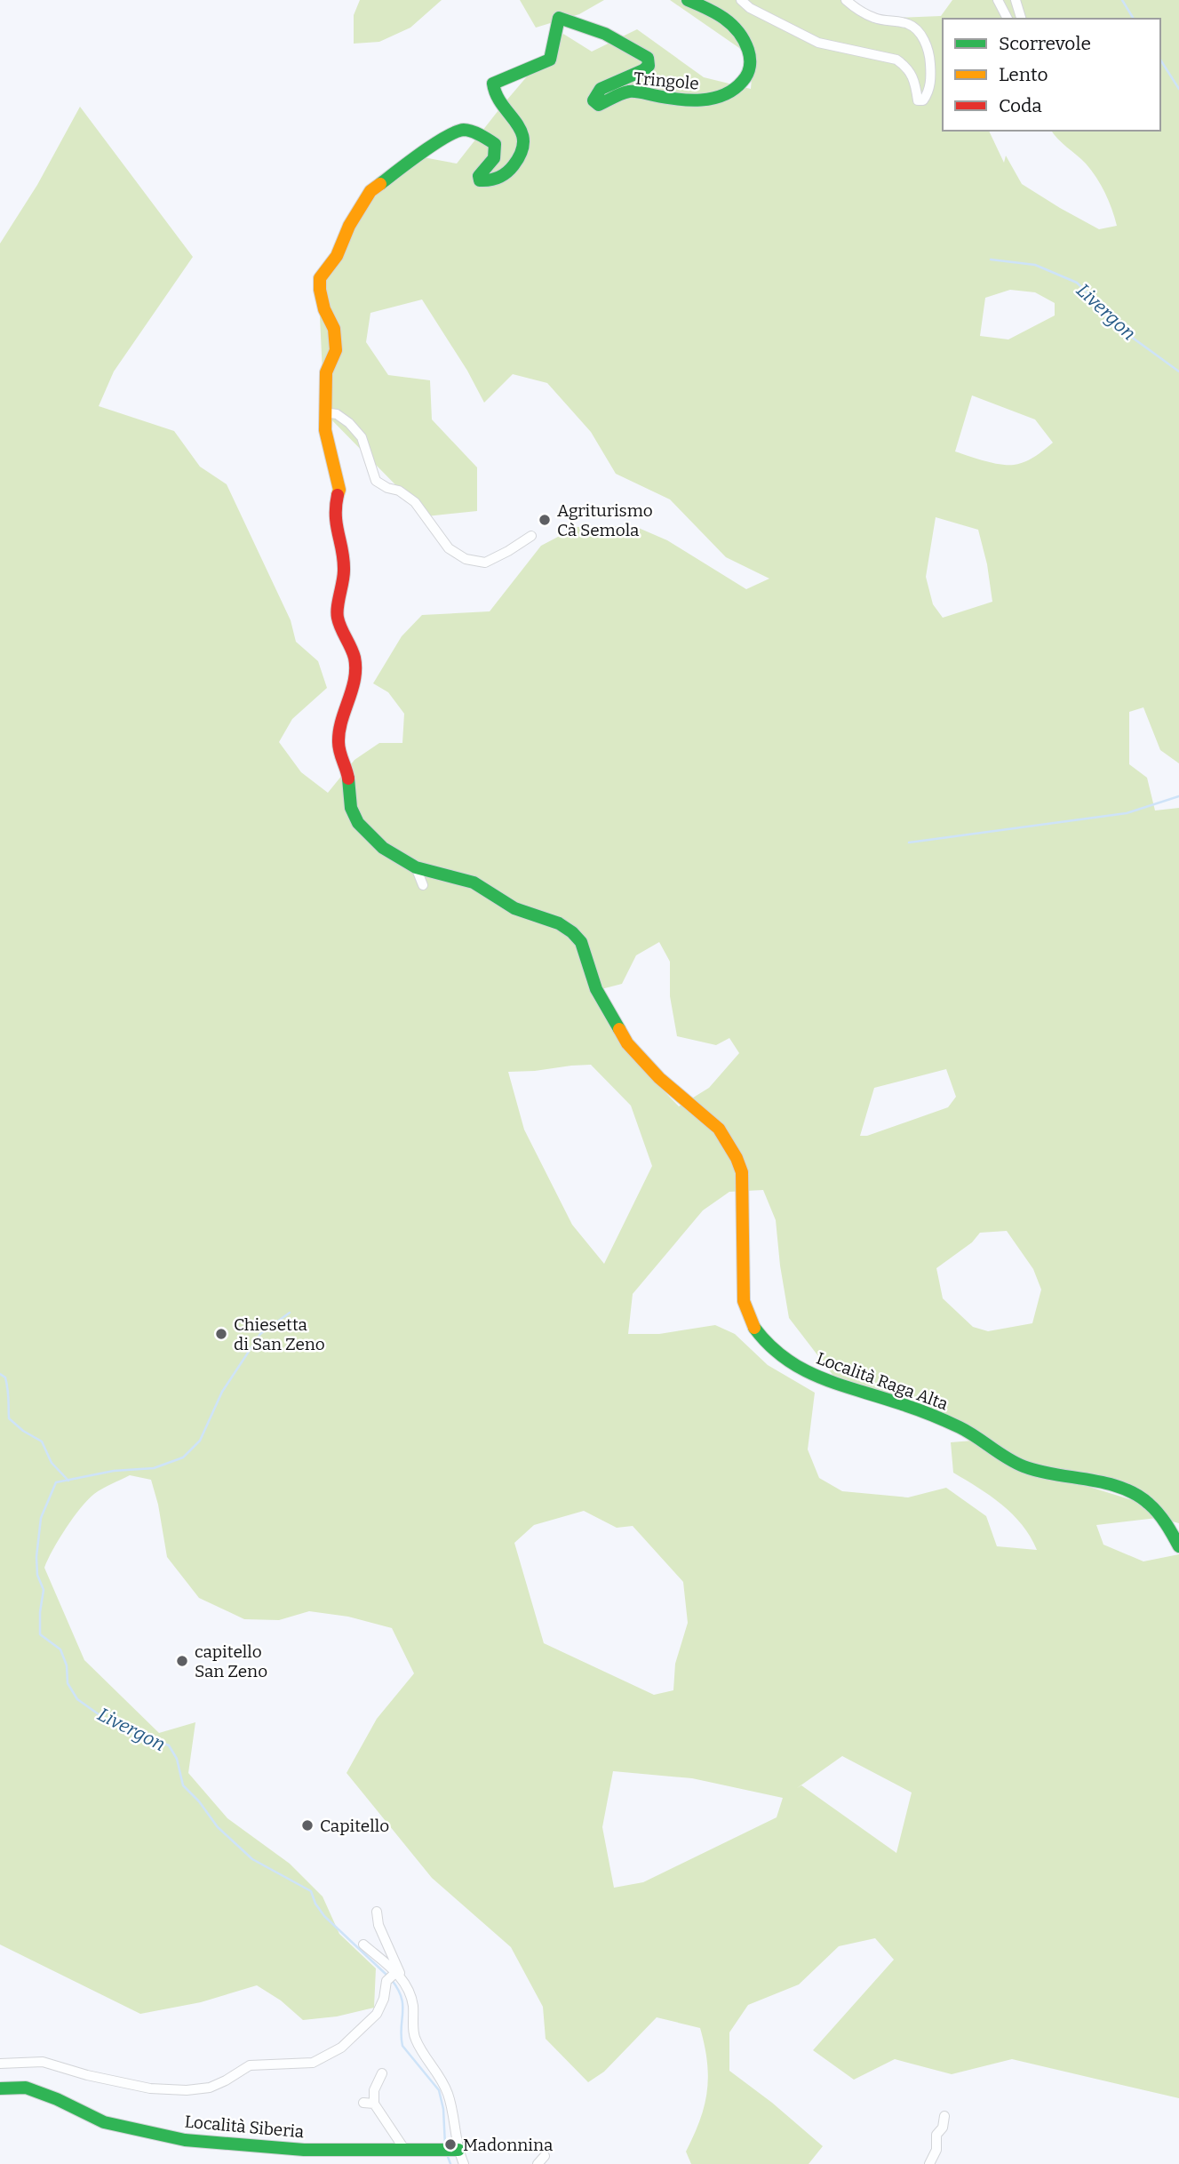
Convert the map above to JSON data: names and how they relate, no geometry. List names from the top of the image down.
{
  "streets": {
    "street": ["Tringole", "Località Raga Alta", "Località Siberia"]
  },
  "crossings": [
    ["Tringole", "Località Raga Alta"]
  ],
  "water": ["Livergon"],
  "places": [
    "Agriturismo Cà Semola",
    "Chiesetta di San Zeno",
    "capitello San Zeno",
    "Capitello",
    "Madonnina"
  ],
  "legend": ["Scorrevole", "Lento", "Coda"]
}
